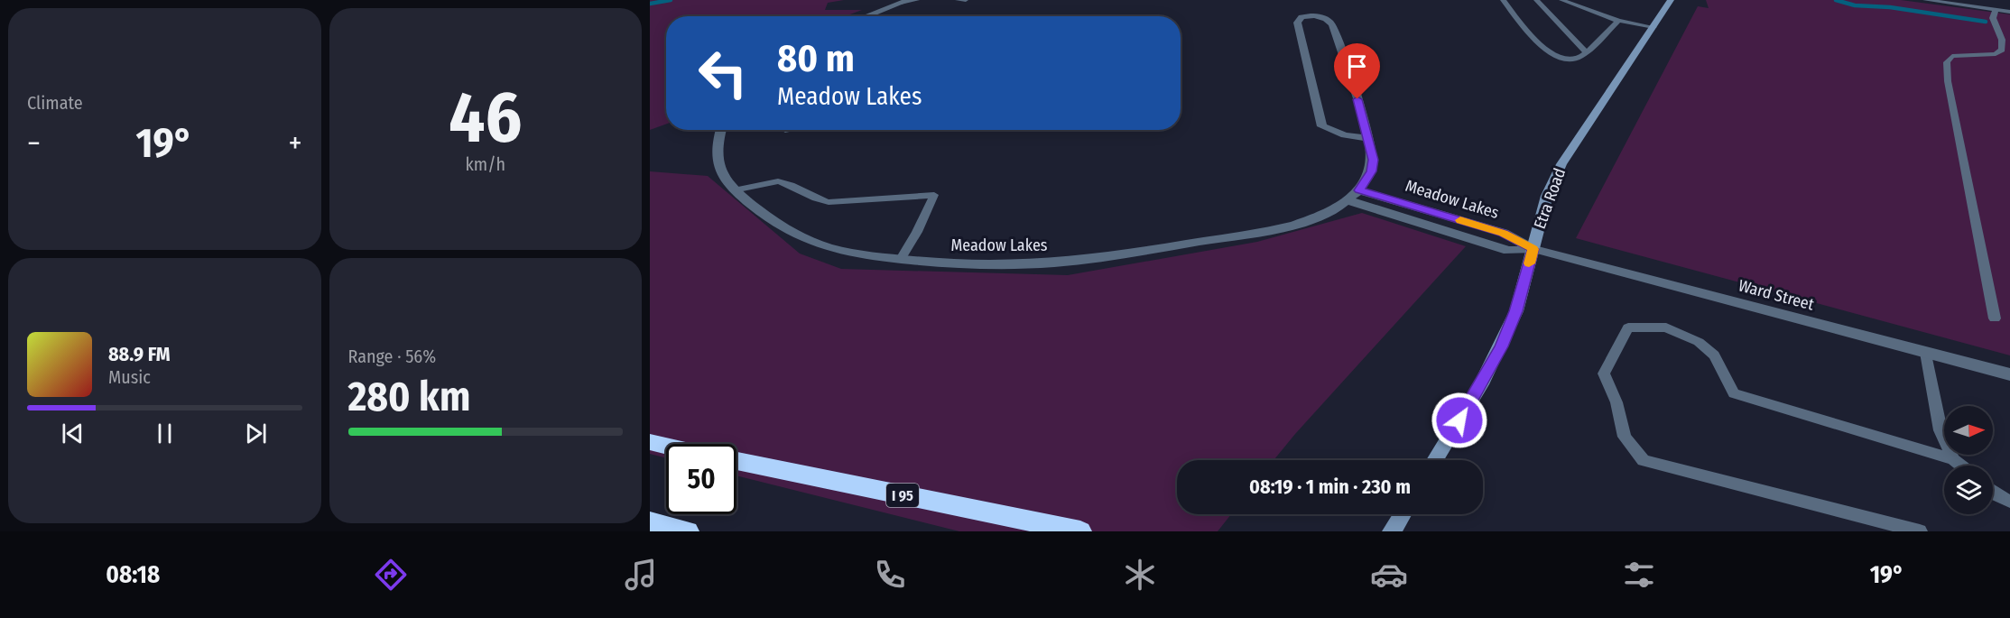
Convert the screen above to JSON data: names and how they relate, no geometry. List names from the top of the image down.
{
  "streets": {
    "highway": ["I 95"],
    "main road": ["Etra Road"],
    "street": ["Meadow Lakes", "Ward Street"]
  },
  "crossings": [
    ["Etra Road", "Meadow Lakes"],
    ["Etra Road", "Ward Street"],
    ["Meadow Lakes", "Ward Street"]
  ],
  "north": "right",
  "page": {
    "tile": [
      "Climate",
      ["46", "km/h"],
      ["Range · 56%", "280 km"]
    ],
    "turn": ["80 m", "Meadow Lakes"],
    "heat": ["−", "19°", "+"],
    "song": ["88.9 FM", "Music"],
    "limit": "50",
    "trip": "08:19 · 1 min · 230 m",
    "tabs": ["08:18", "19°"]
  }
}
